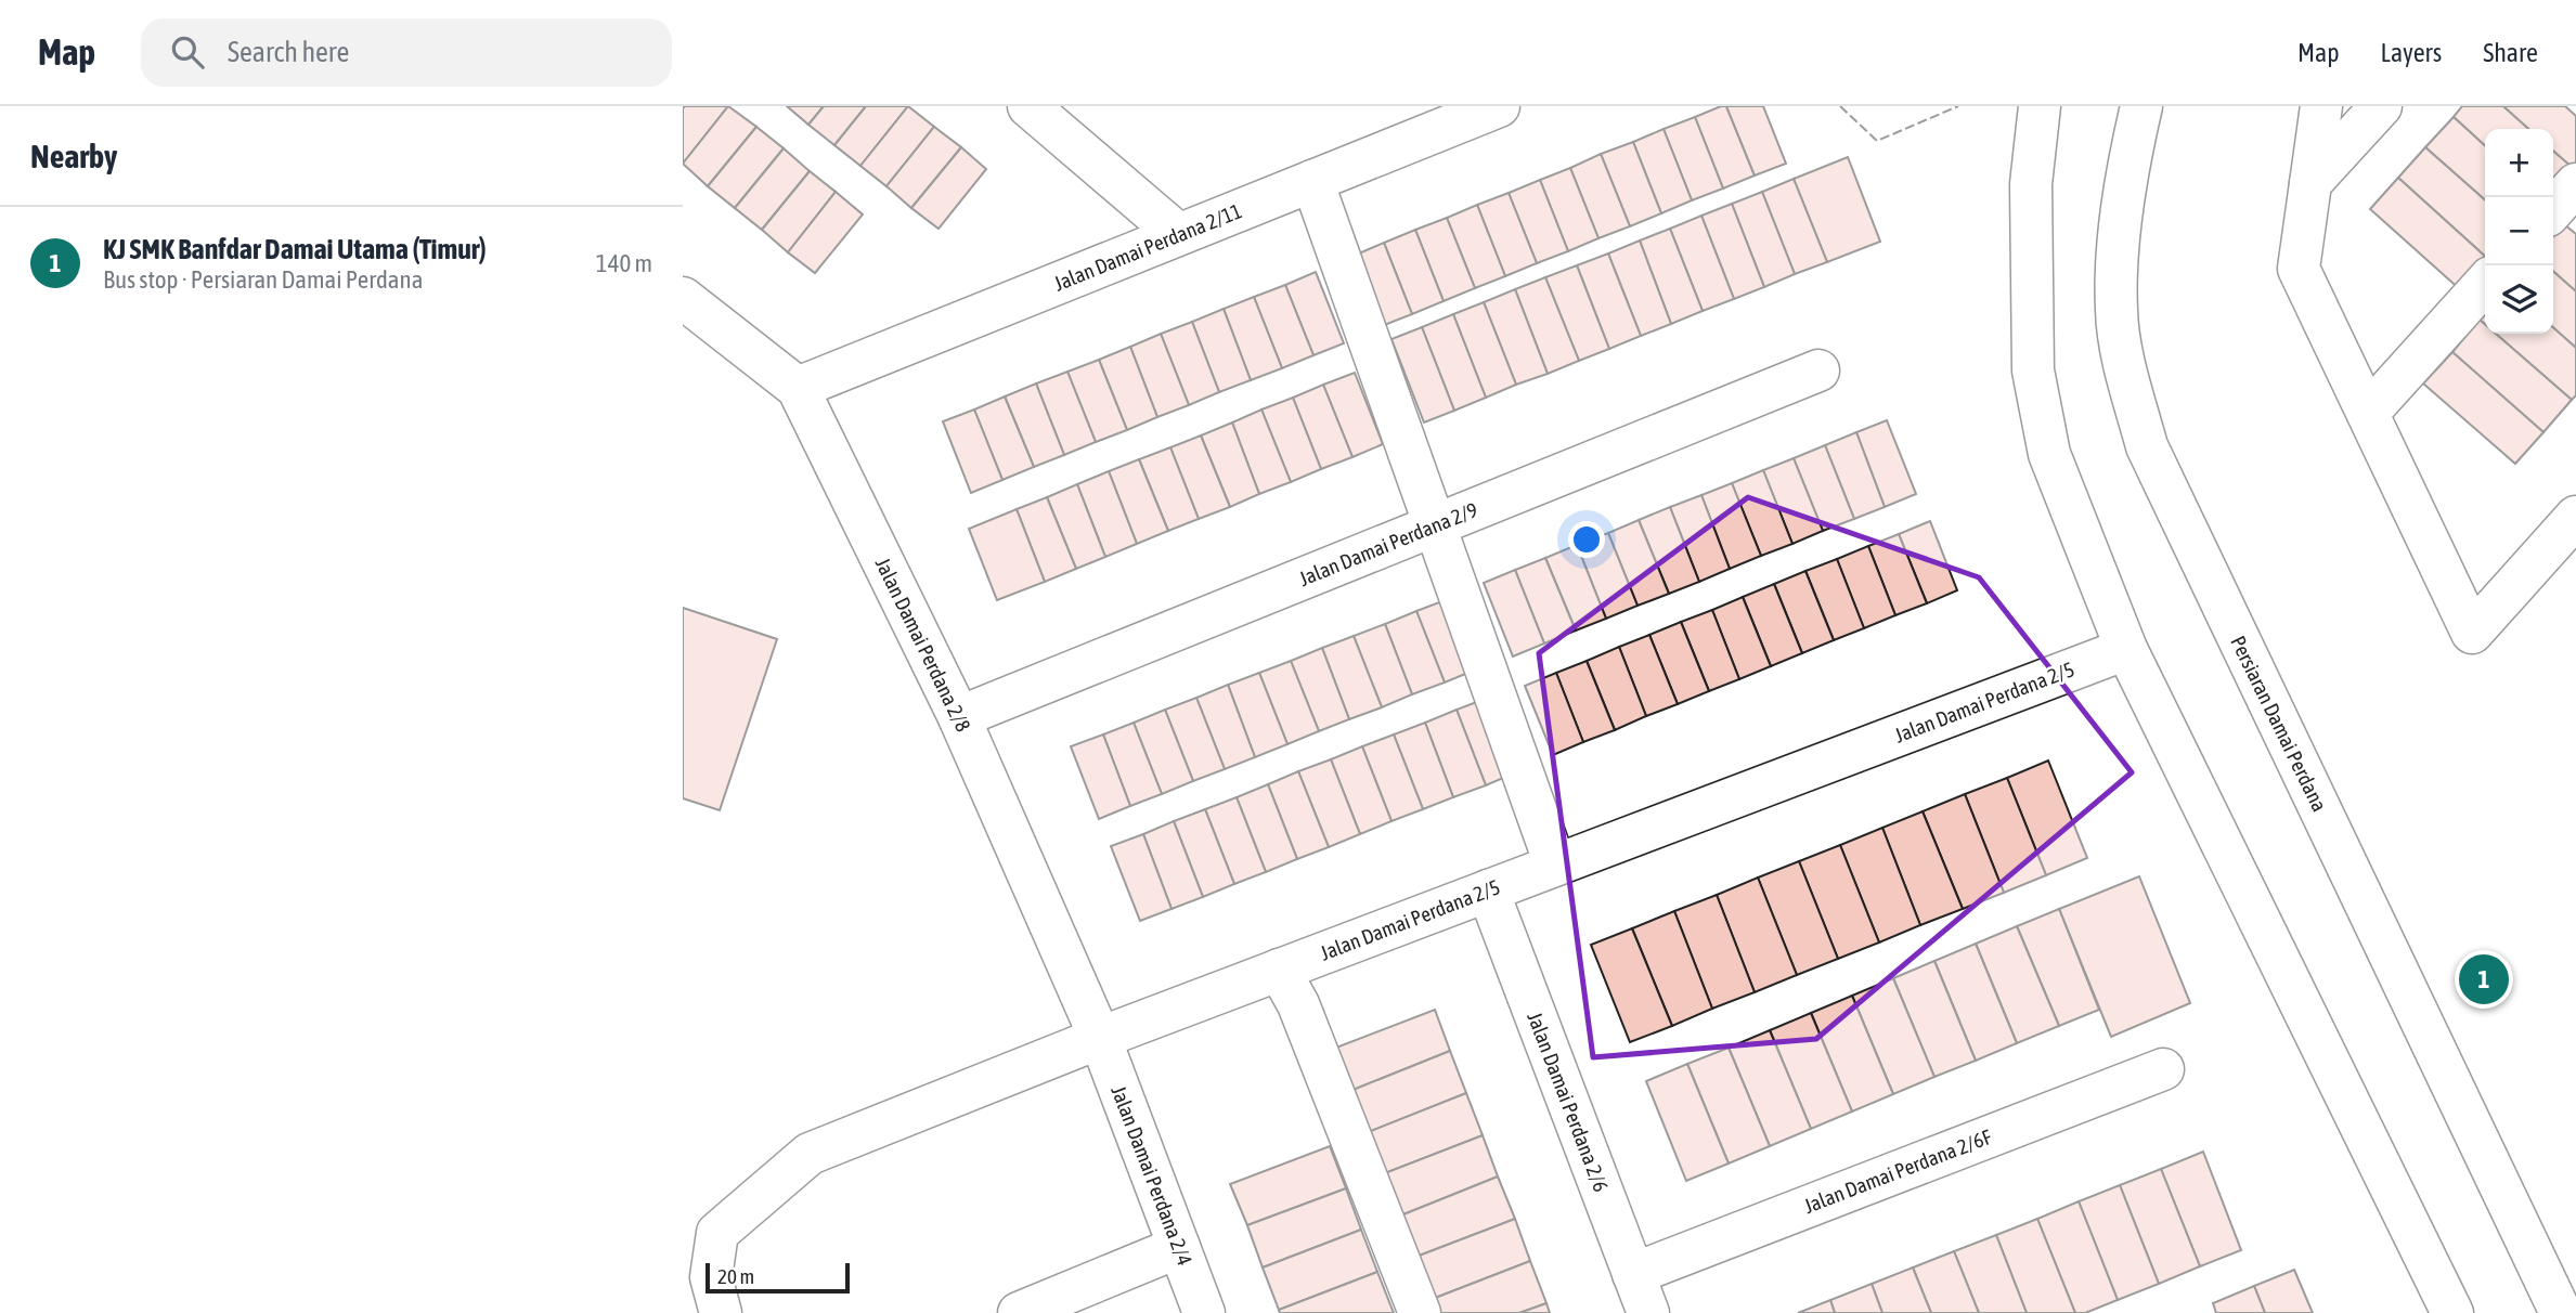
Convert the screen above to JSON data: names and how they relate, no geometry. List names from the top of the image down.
{
  "streets": {
    "street": [
      "Jalan Damai Perdana 2/11",
      "Jalan Damai Perdana 2/9",
      "Jalan Damai Perdana 2/8",
      "Jalan Damai Perdana 2/5",
      "Persiaran Damai Perdana",
      "Jalan Damai Perdana 2/6",
      "Jalan Damai Perdana 2/6F",
      "Jalan Damai Perdana 2/4"
    ]
  },
  "crossings": [
    ["Jalan Damai Perdana 2/11", "Jalan Damai Perdana 2/8"],
    ["Jalan Damai Perdana 2/9", "Jalan Damai Perdana 2/8"],
    ["Jalan Damai Perdana 2/8", "Jalan Damai Perdana 2/5"],
    ["Jalan Damai Perdana 2/8", "Jalan Damai Perdana 2/4"],
    ["Jalan Damai Perdana 2/5", "Jalan Damai Perdana 2/6"],
    ["Jalan Damai Perdana 2/5", "Jalan Damai Perdana 2/4"],
    ["Jalan Damai Perdana 2/6", "Jalan Damai Perdana 2/6F"]
  ],
  "scale_bar": "20 m",
  "page": {
    "header": "Map",
    "search": "Search here",
    "nav": ["Map", "Layers", "Share"],
    "heading": "Nearby",
    "map_buttons": ["+", "−"],
    "list": [
      {
        "mark": "1",
        "name": "KJ SMK Banfdar Damai Utama (Timur)",
        "note": "Bus stop · Persiaran Damai Perdana",
        "value": "140 m"
      }
    ],
    "pins": "1",
    "scale": "20 m"
  }
}
